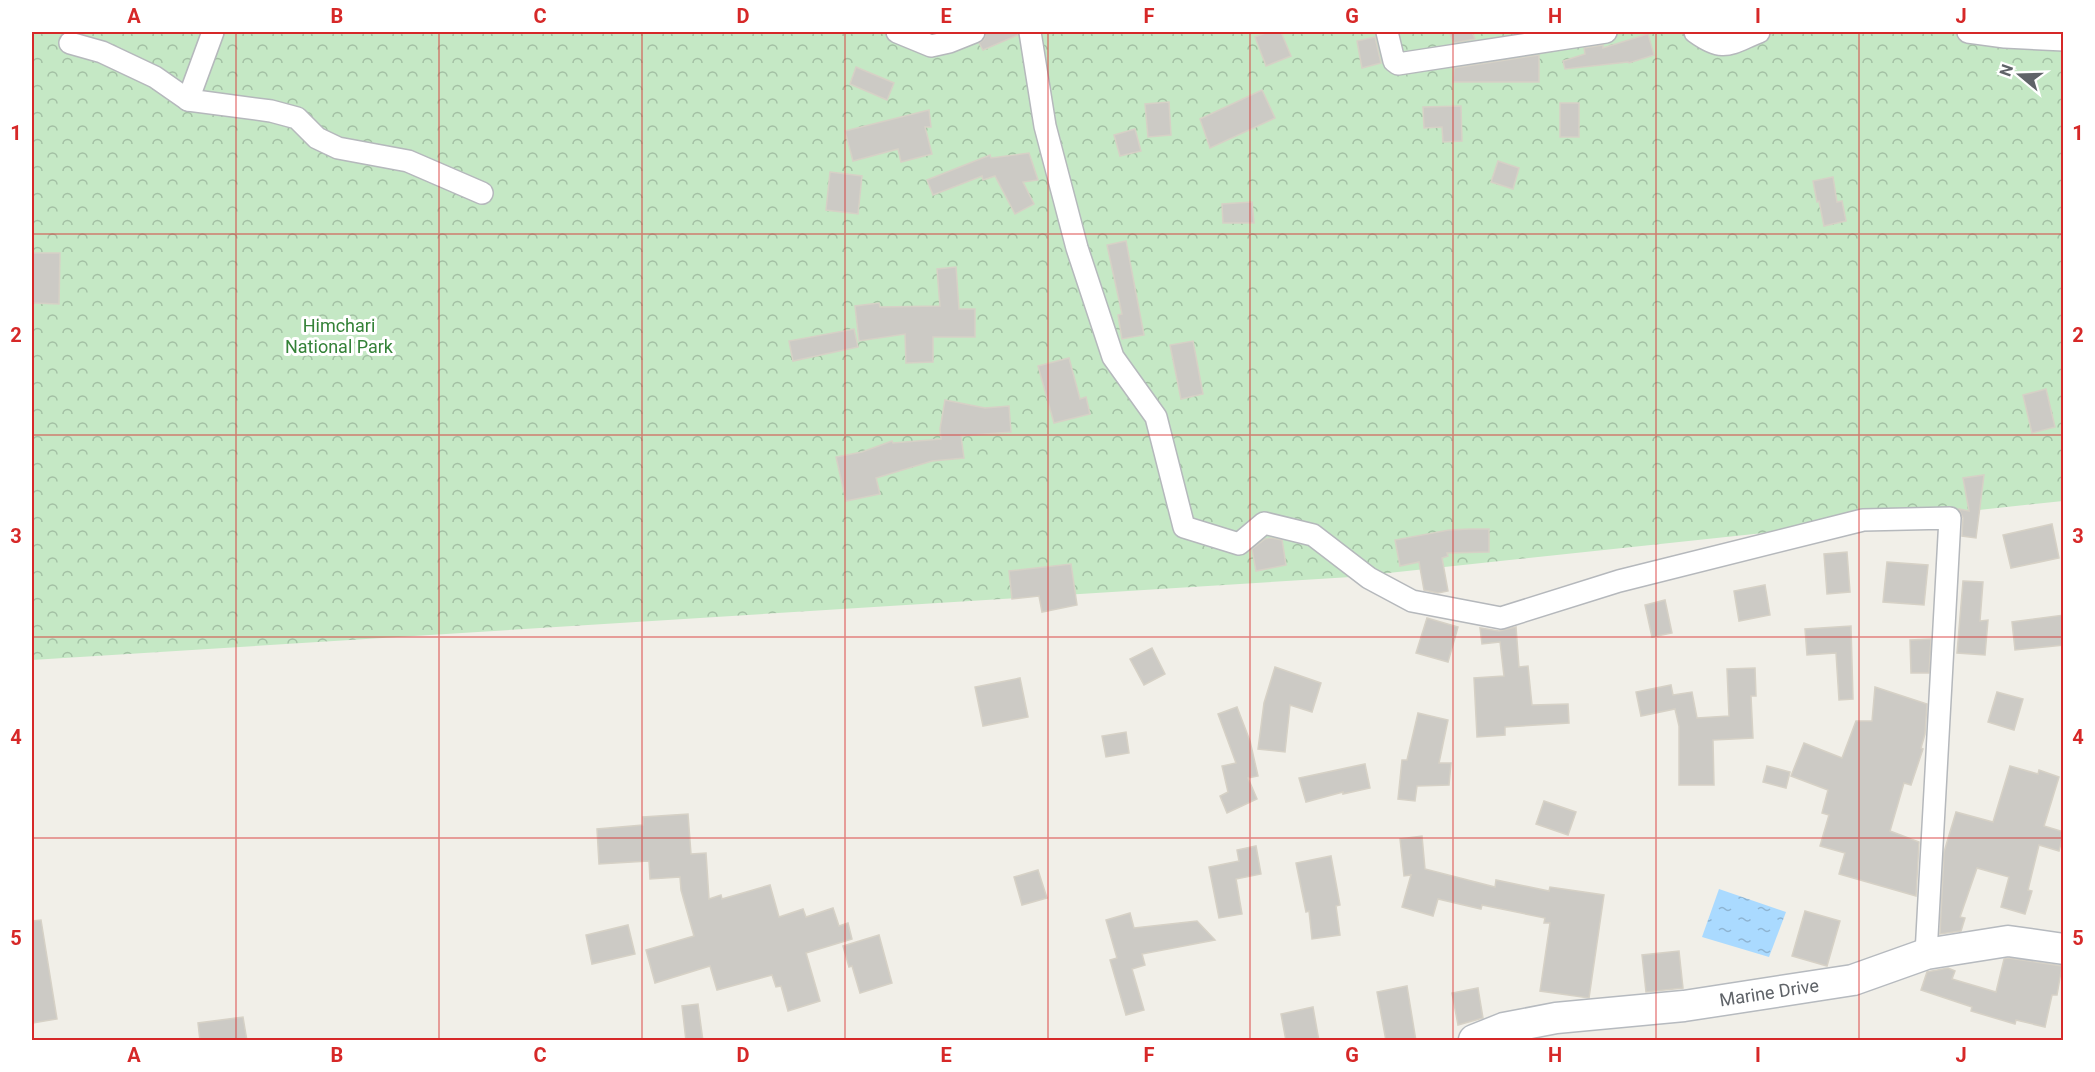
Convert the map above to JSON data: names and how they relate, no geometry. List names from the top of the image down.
{
  "streets": {
    "main road": ["Marine Drive"]
  },
  "parks": ["Himchari National Park"],
  "north": "left",
  "grid": {
    "columns": [
      "A",
      "B",
      "C",
      "D",
      "E",
      "F",
      "G",
      "H",
      "I",
      "J"
    ],
    "rows": [
      "1",
      "2",
      "3",
      "4",
      "5"
    ]
  }
}
